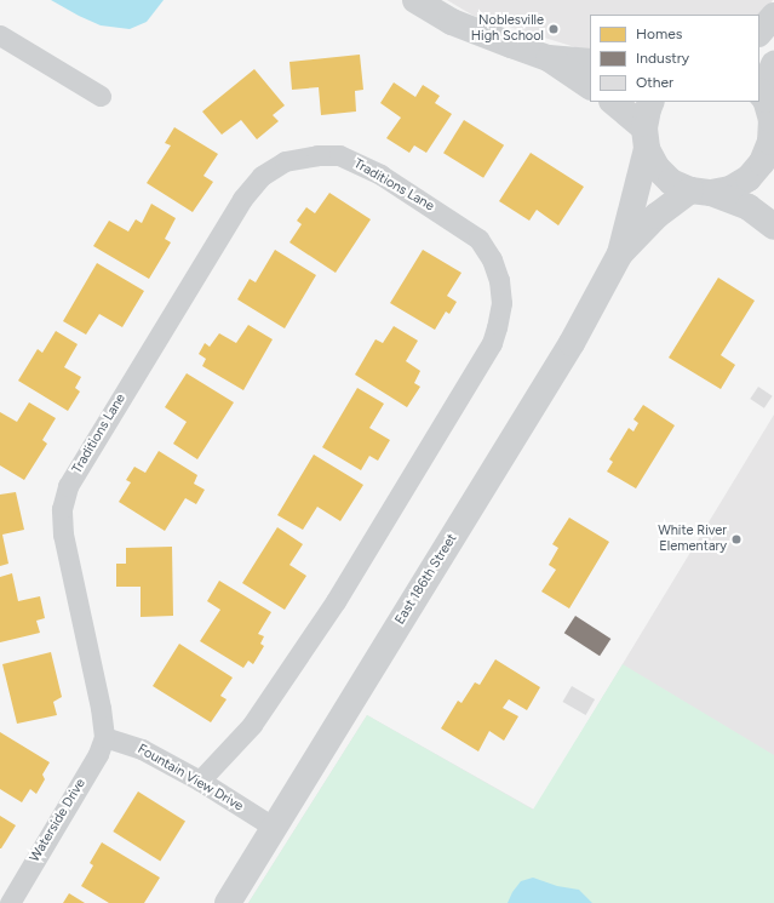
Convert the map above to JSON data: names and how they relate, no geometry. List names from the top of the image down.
{
  "streets": {
    "street": [
      "Traditions Lane",
      "East 186th Street",
      "Fountain View Drive",
      "Waterside Drive"
    ]
  },
  "crossings": [
    ["Traditions Lane", "Fountain View Drive"],
    ["Traditions Lane", "Waterside Drive"],
    ["East 186th Street", "Fountain View Drive"],
    ["Fountain View Drive", "Waterside Drive"]
  ],
  "places": ["Noblesville High School", "White River Elementary"],
  "legend": ["Homes", "Industry", "Other"]
}
